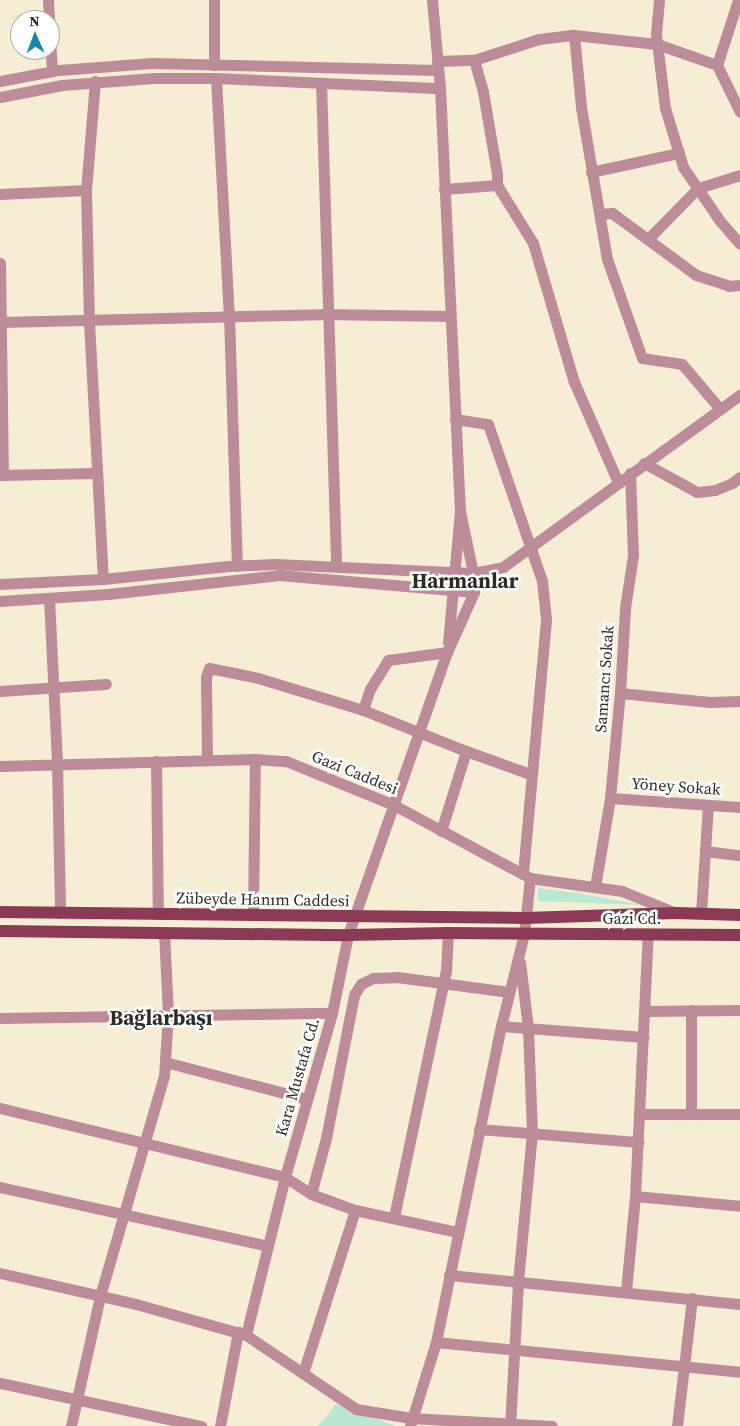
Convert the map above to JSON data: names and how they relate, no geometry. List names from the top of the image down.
{
  "streets": {
    "main road": ["Zübeyde Hanım Caddesi", "Gazi Cd."],
    "street": [
      "Samancı Sokak",
      "Gazi Caddesi",
      "Yöney Sokak",
      "Kara Mustafa Cd."
    ]
  },
  "crossings": [
    ["Samancı Sokak", "Gazi Caddesi"],
    ["Samancı Sokak", "Yöney Sokak"],
    ["Gazi Caddesi", "Gazi Cd."],
    ["Gazi Caddesi", "Kara Mustafa Cd."],
    ["Zübeyde Hanım Caddesi", "Gazi Cd."],
    ["Zübeyde Hanım Caddesi", "Kara Mustafa Cd."],
    ["Gazi Cd.", "Kara Mustafa Cd."]
  ],
  "districts": ["Harmanlar", "Bağlarbaşı"],
  "north": "top"
}
